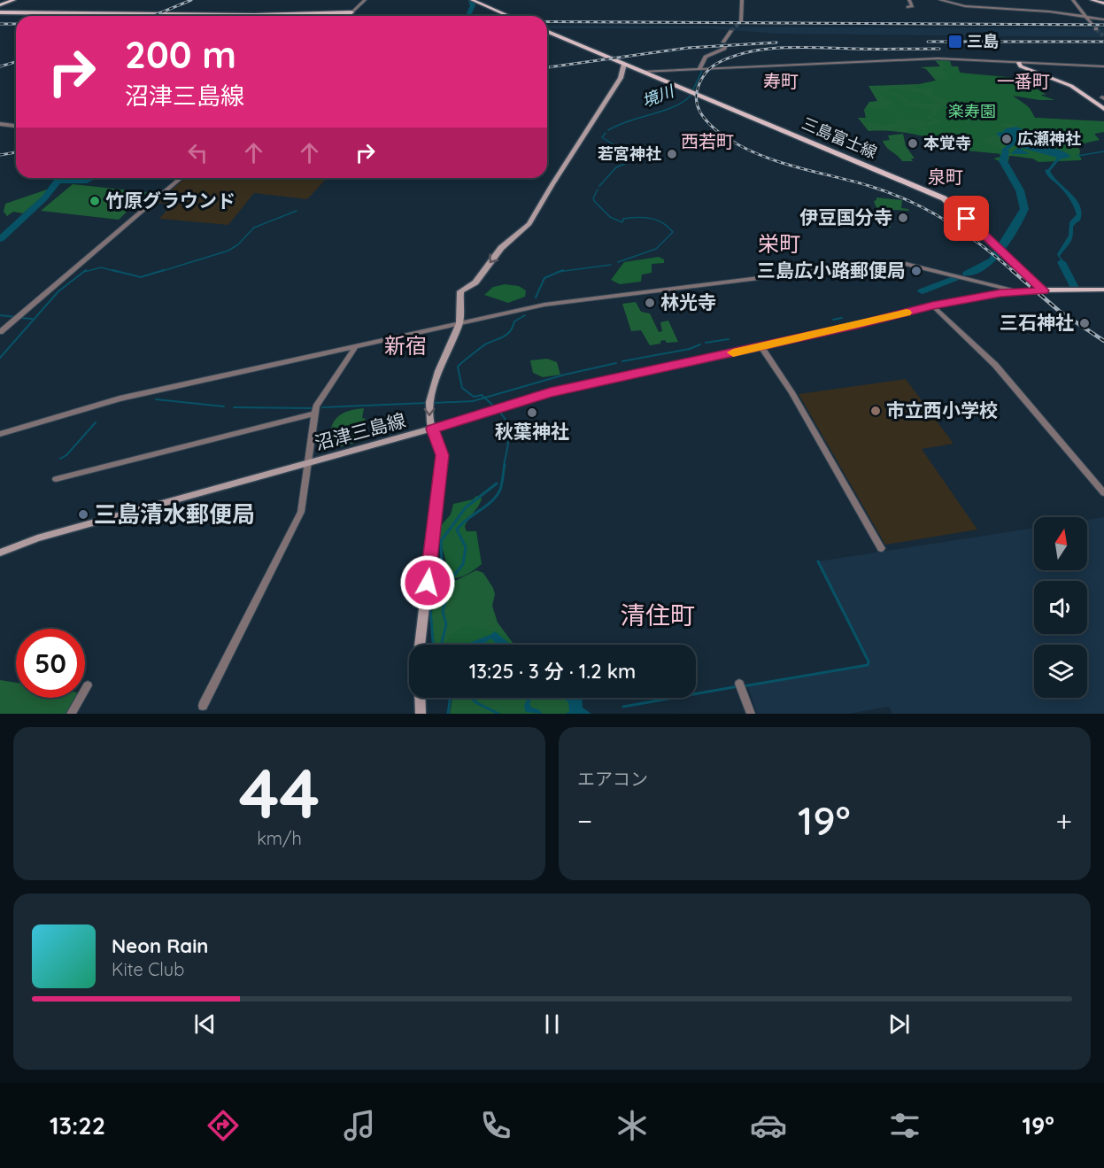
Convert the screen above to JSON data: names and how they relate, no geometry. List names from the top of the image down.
{
  "streets": {
    "main road": ["三島富士線", "沼津三島線"]
  },
  "crossings": [
    ["三島富士線", "沼津三島線"]
  ],
  "districts": [
    "寿町",
    "一番町",
    "西若町",
    "泉町",
    "栄町",
    "新宿",
    "清住町"
  ],
  "water": ["境川"],
  "parks": ["楽寿園"],
  "places": {
    "transit": ["三島"],
    "other": [
      "広瀬神社",
      "本覚寺",
      "若宮神社",
      "竹原グラウンド",
      "伊豆国分寺",
      "三島広小路郵便局",
      "林光寺",
      "三石神社",
      "市立西小学校",
      "秋葉神社",
      "三島清水郵便局"
    ]
  },
  "north": "top",
  "page": {
    "turn": ["200 m", "沼津三島線"],
    "limit": "50",
    "trip": "13:25 · 3 分 · 1.2 km",
    "tile": [
      ["44", "km/h"],
      "エアコン"
    ],
    "heat": ["−", "19°", "+"],
    "song": ["Neon Rain", "Kite Club"],
    "tabs": ["13:22", "19°"]
  }
}
